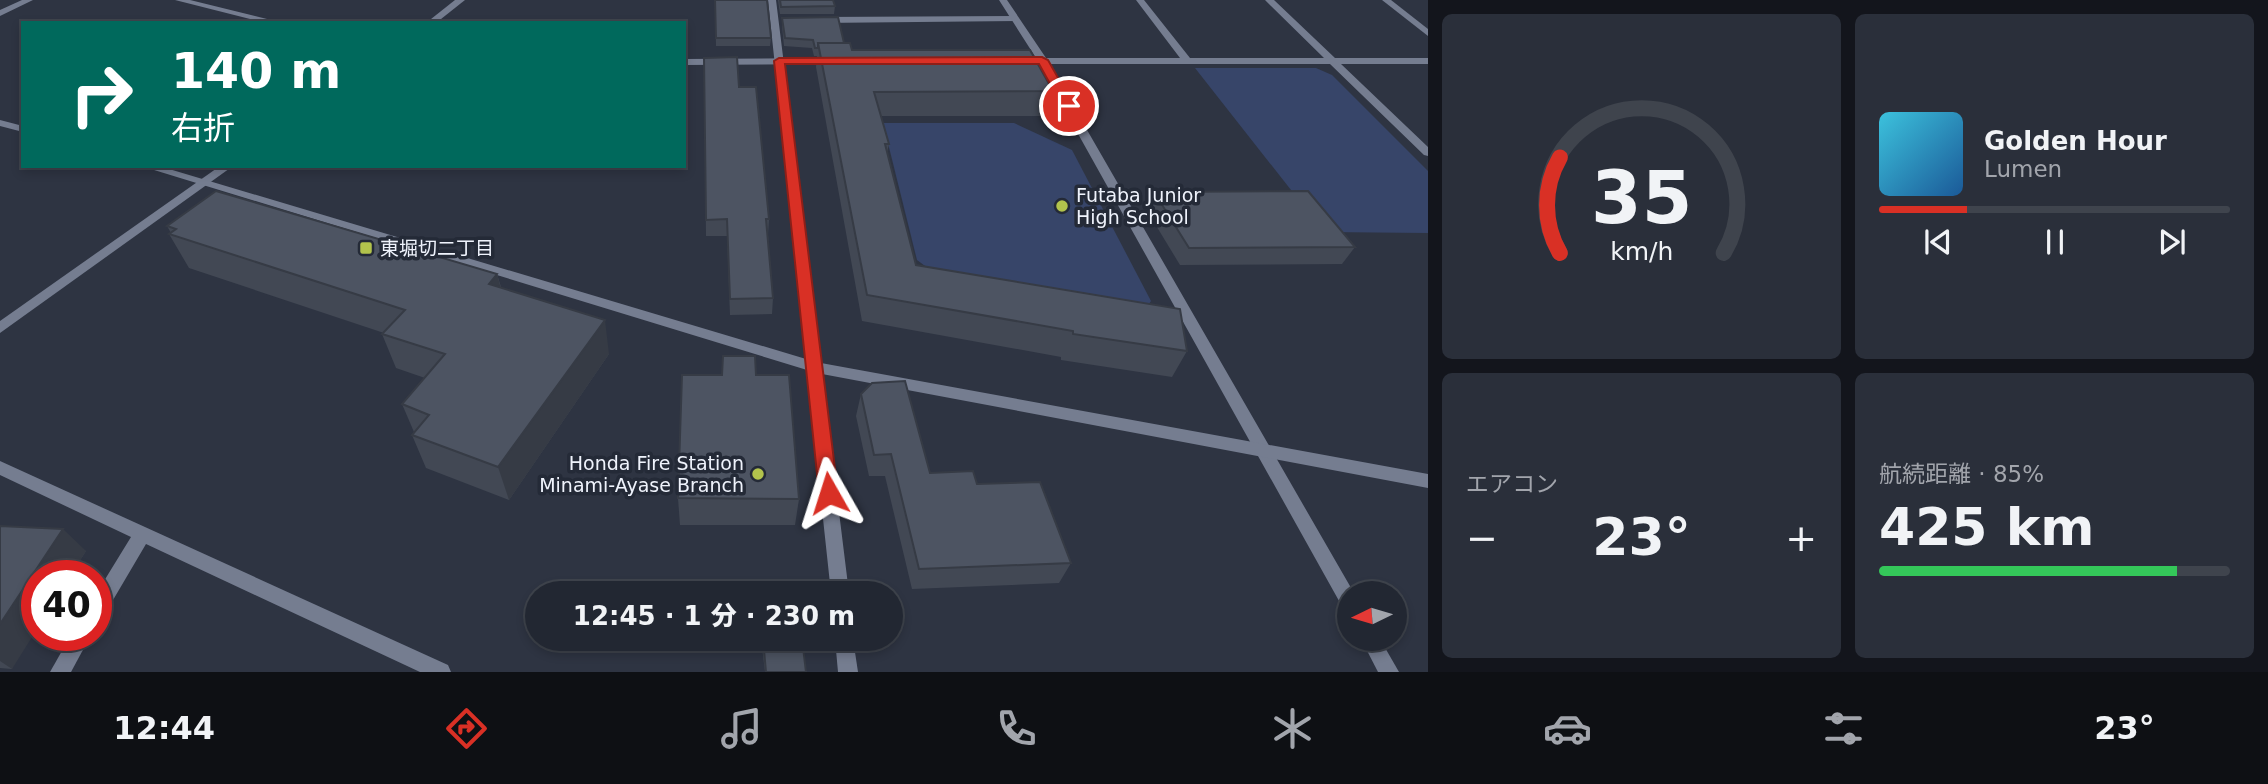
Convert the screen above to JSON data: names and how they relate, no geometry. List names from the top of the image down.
{
  "places": {
    "other": ["Futaba Junior High School", "Honda Fire Station Minami-Ayase Branch"],
    "transit": ["東堀切二丁目"]
  },
  "north": "left",
  "page": {
    "turn": ["140 m", "右折"],
    "song": ["Golden Hour", "Lumen"],
    "tile": [
      "エアコン",
      ["航続距離 · 85%", "425 km"]
    ],
    "heat": ["−", "23°", "+"],
    "limit": "40",
    "trip": "12:45 · 1 分 · 230 m",
    "tabs": ["12:44", "23°"],
    "gauge": ["35", "km/h"]
  }
}
